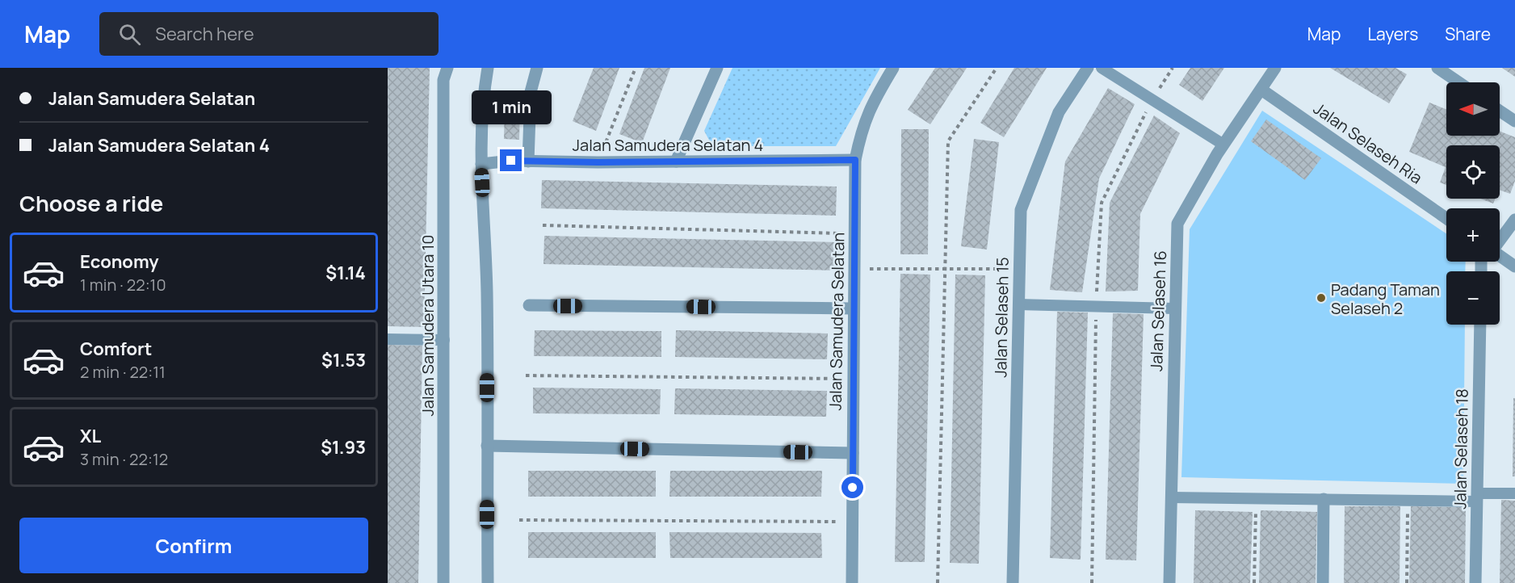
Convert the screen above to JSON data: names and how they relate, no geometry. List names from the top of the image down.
{
  "streets": {
    "street": [
      "Jalan Selaseh Ria",
      "Jalan Samudera Selatan 4",
      "Jalan Selaseh 16",
      "Jalan Selaseh 15",
      "Jalan Samudera Selatan",
      "Jalan Samudera Utara 10",
      "Jalan Selaseh 18"
    ]
  },
  "crossings": [
    ["Jalan Selaseh Ria", "Jalan Selaseh 16"],
    ["Jalan Samudera Selatan 4", "Jalan Samudera Selatan"]
  ],
  "places": ["Padang Taman Selaseh 2"],
  "north": "left",
  "page": {
    "header": "Map",
    "search": "Search here",
    "nav": ["Map", "Layers", "Share"],
    "banner": ["Jalan Samudera Selatan", "Jalan Samudera Selatan 4"],
    "map_buttons": ["+", "−"],
    "bubble": "1 min",
    "heading": "Choose a ride",
    "list": [
      {
        "name": "Economy",
        "note": "1 min · 22:10",
        "value": "$1.14"
      },
      {
        "name": "Comfort",
        "note": "2 min · 22:11",
        "value": "$1.53"
      },
      {
        "name": "XL",
        "note": "3 min · 22:12",
        "value": "$1.93"
      }
    ],
    "buttons": "Confirm"
  }
}
